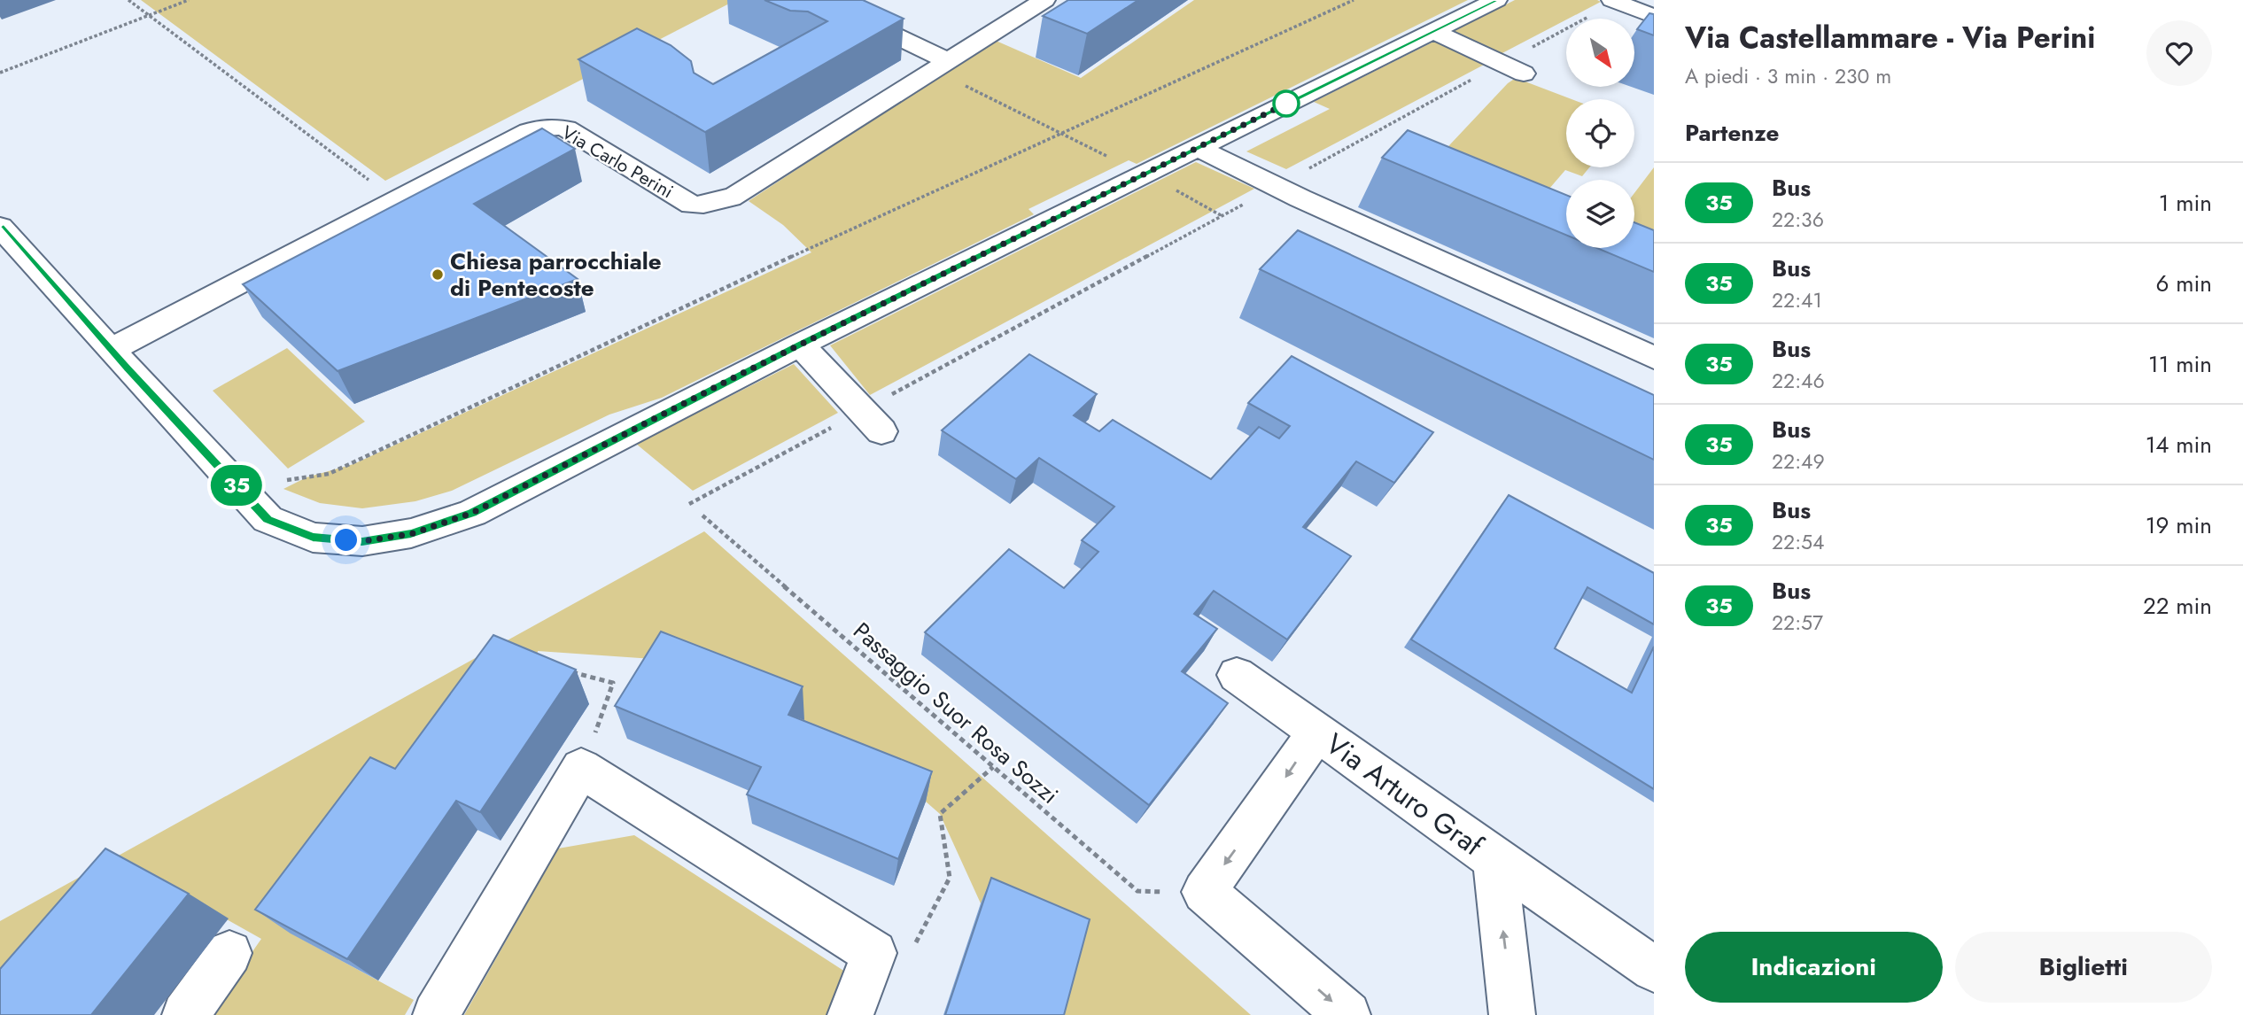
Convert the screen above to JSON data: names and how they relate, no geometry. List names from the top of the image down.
{
  "streets": {
    "street": ["Via Carlo Perini", "Via Arturo Graf"],
    "path": ["Passaggio Suor Rosa Sozzi"]
  },
  "crossings": [
    ["Passaggio Suor Rosa Sozzi", "Via Arturo Graf"]
  ],
  "places": ["Chiesa parrocchiale di Pentecoste"],
  "lines": ["bus line 35"],
  "north": "bottom right",
  "page": {
    "on_map": "35",
    "heading": [
      ["Via Castellammare - Via Perini", "A piedi · 3 min · 230 m"],
      "Partenze"
    ],
    "list": [
      {
        "mark": "35",
        "name": "Bus",
        "note": "22:36",
        "value": "1 min"
      },
      {
        "mark": "35",
        "name": "Bus",
        "note": "22:41",
        "value": "6 min"
      },
      {
        "mark": "35",
        "name": "Bus",
        "note": "22:46",
        "value": "11 min"
      },
      {
        "mark": "35",
        "name": "Bus",
        "note": "22:49",
        "value": "14 min"
      },
      {
        "mark": "35",
        "name": "Bus",
        "note": "22:54",
        "value": "19 min"
      },
      {
        "mark": "35",
        "name": "Bus",
        "note": "22:57",
        "value": "22 min"
      }
    ],
    "buttons": ["Indicazioni", "Biglietti"]
  }
}
